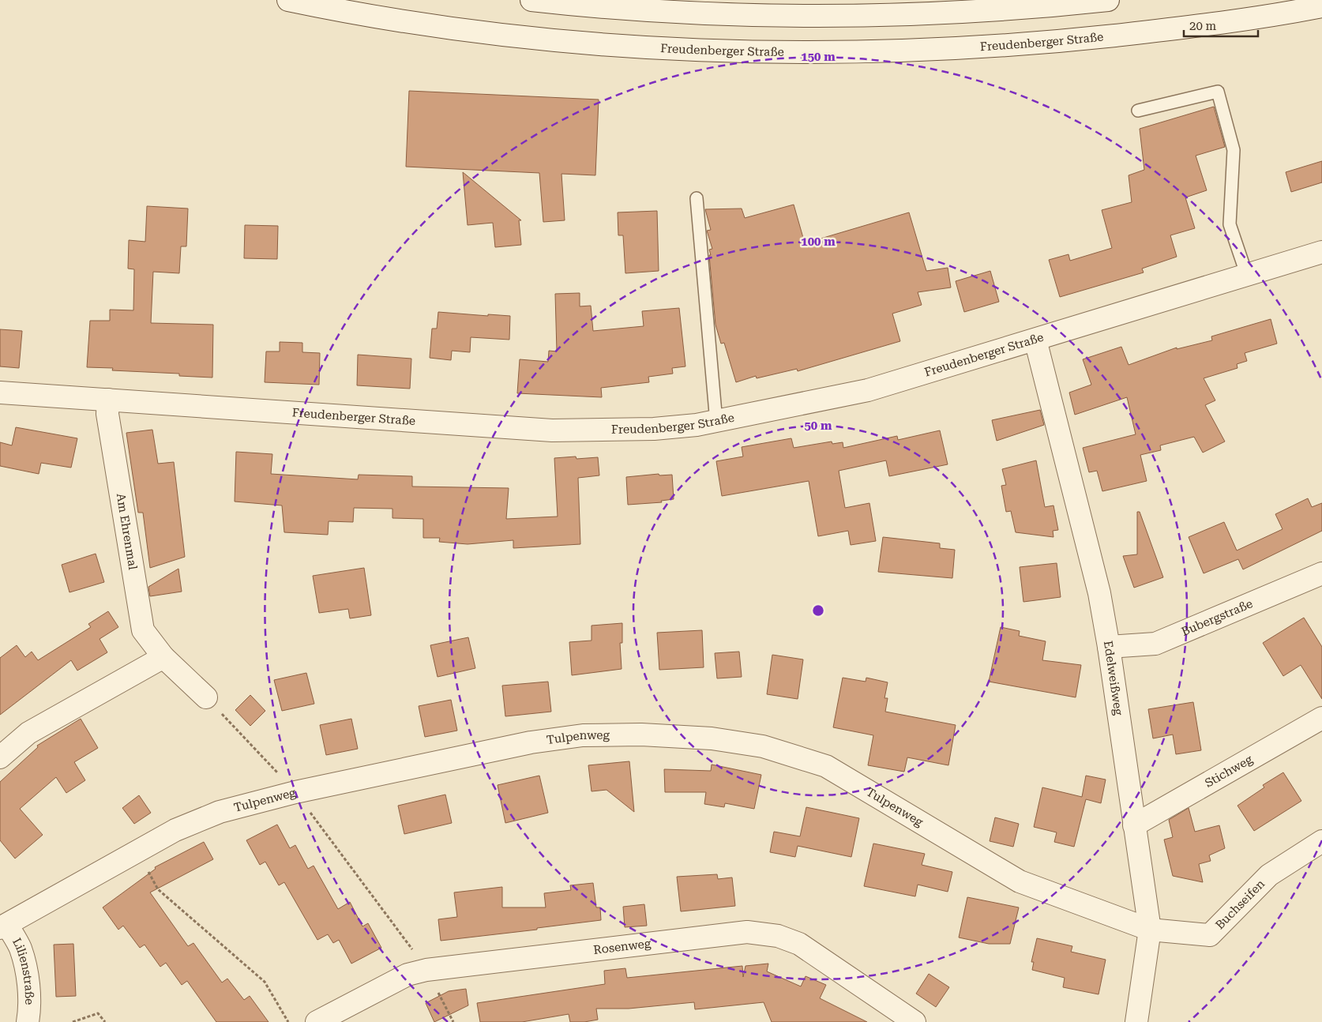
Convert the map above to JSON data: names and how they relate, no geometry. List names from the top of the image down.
{
  "streets": {
    "street": [
      "Freudenberger Straße",
      "Am Ehrenmal",
      "Bubergstraße",
      "Edelweißweg",
      "Tulpenweg",
      "Stichweg",
      "Buchseifen",
      "Rosenweg",
      "Lilienstraße"
    ]
  },
  "crossings": [
    ["Freudenberger Straße", "Am Ehrenmal"],
    ["Freudenberger Straße", "Edelweißweg"],
    ["Bubergstraße", "Edelweißweg"],
    ["Edelweißweg", "Tulpenweg"],
    ["Edelweißweg", "Stichweg"],
    ["Edelweißweg", "Buchseifen"],
    ["Tulpenweg", "Buchseifen"],
    ["Tulpenweg", "Lilienstraße"]
  ],
  "scale_bar": "20 m",
  "rings": ["150 m", "100 m", "50 m"]
}
